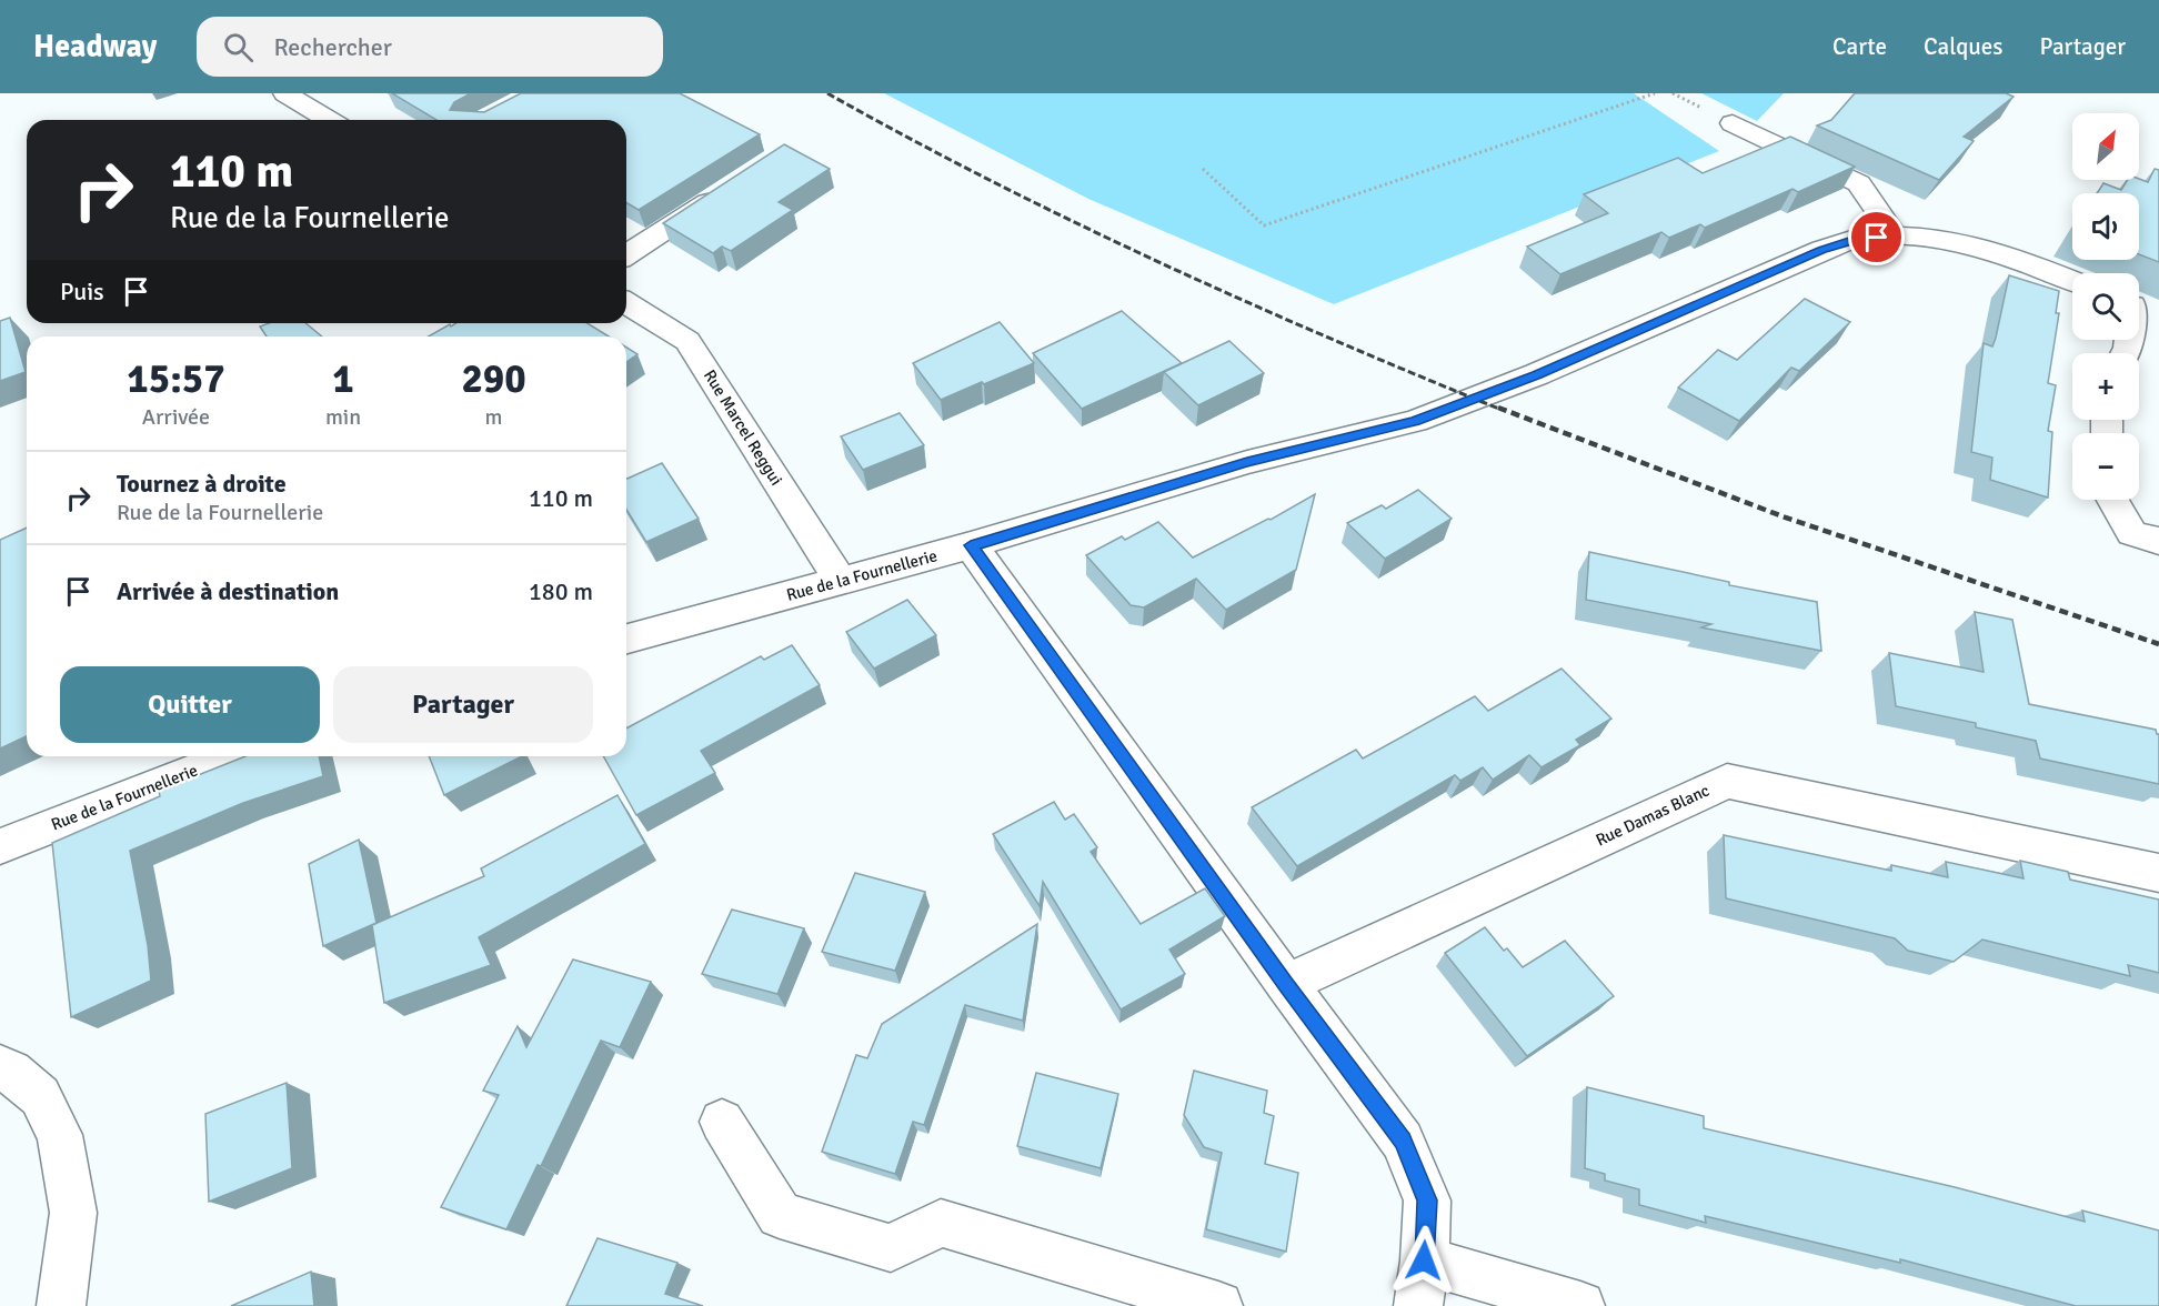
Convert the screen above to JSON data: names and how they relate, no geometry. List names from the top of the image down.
{
  "streets": {
    "street": ["Rue Marcel Reggui", "Rue de la Fournellerie", "Rue Damas Blanc"]
  },
  "crossings": [
    ["Rue Marcel Reggui", "Rue de la Fournellerie"]
  ],
  "north": "top right",
  "page": {
    "header": "Headway",
    "search": "Rechercher",
    "nav": ["Carte", "Calques", "Partager"],
    "map_buttons": ["+", "−"],
    "turn": ["110 m", "Rue de la Fournellerie"],
    "then": "Puis",
    "eta": [
      "15:57",
      "Arrivée",
      "1",
      "min",
      "290",
      "m"
    ],
    "list": [
      {
        "name": "Tournez à droite",
        "note": "Rue de la Fournellerie",
        "value": "110 m"
      },
      {
        "name": "Arrivée à destination",
        "value": "180 m"
      }
    ],
    "buttons": ["Quitter", "Partager"]
  }
}
